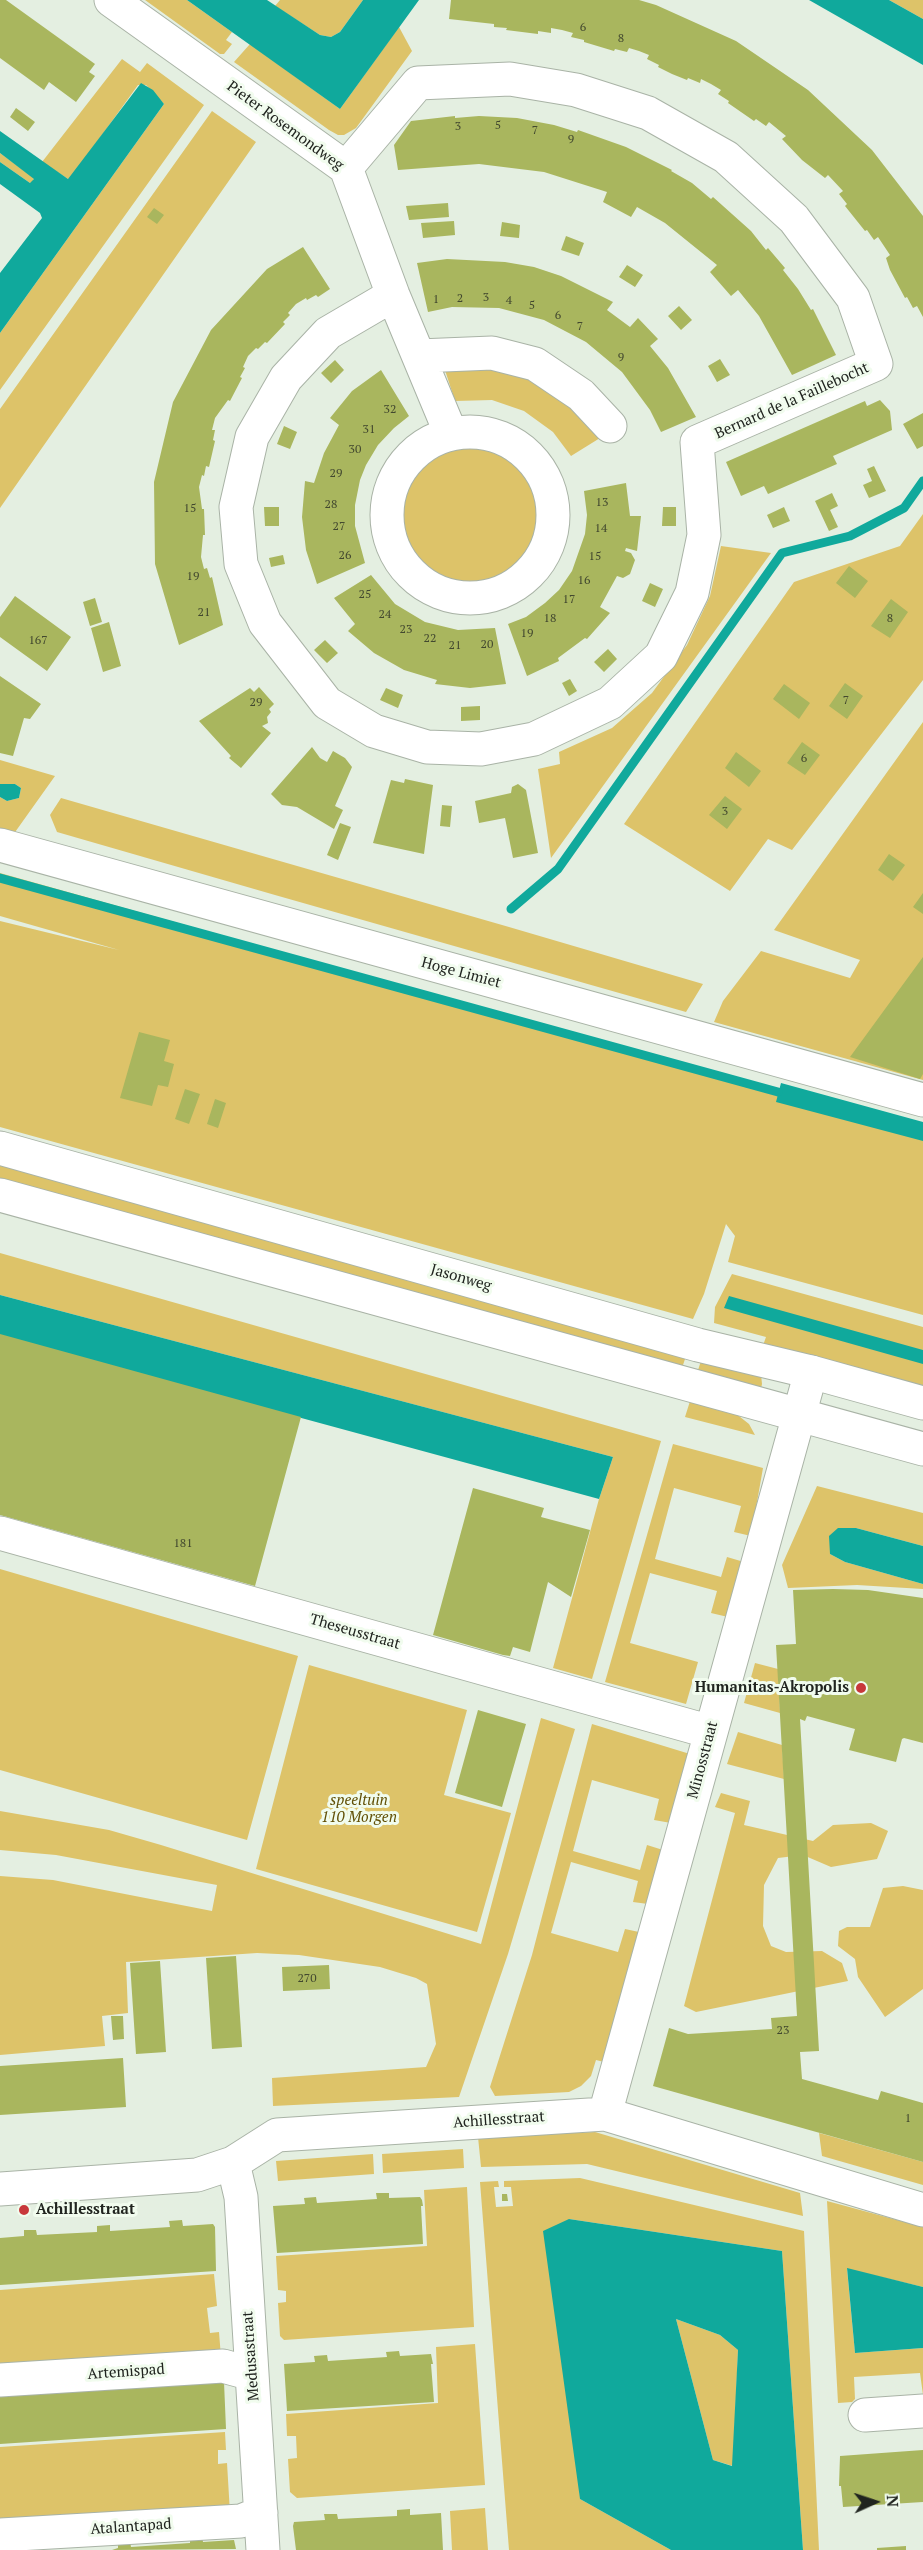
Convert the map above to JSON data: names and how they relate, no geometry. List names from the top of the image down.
{
  "streets": {
    "street": [
      "Pieter Rosemondweg",
      "Bernard de la Faillebocht",
      "Hoge Limiet",
      "Jasonweg",
      "Theseusstraat",
      "Minosstraat",
      "Achillesstraat",
      "Medusastraat",
      "Artemispad",
      "Atalantapad"
    ]
  },
  "crossings": [
    ["Pieter Rosemondweg", "Bernard de la Faillebocht"],
    ["Jasonweg", "Minosstraat"],
    ["Theseusstraat", "Minosstraat"],
    ["Minosstraat", "Achillesstraat"],
    ["Achillesstraat", "Medusastraat"],
    ["Medusastraat", "Artemispad"],
    ["Medusastraat", "Atalantapad"]
  ],
  "parks": ["speeltuin 110 Morgen"],
  "places": ["Humanitas-Akropolis", "Achillesstraat"],
  "house_numbers": [
    "6",
    "8",
    "5",
    "3",
    "7",
    "9",
    "3",
    "2",
    "1",
    "4",
    "5",
    "6",
    "7",
    "9",
    "32",
    "31",
    "30",
    "29",
    "13",
    "28",
    "15",
    "27",
    "14",
    "26",
    "15",
    "19",
    "16",
    "25",
    "17",
    "21",
    "24",
    "18",
    "8",
    "23",
    "19",
    "22",
    "167",
    "20",
    "21",
    "7",
    "29",
    "6",
    "3",
    "181",
    "270",
    "23",
    "1"
  ],
  "north": "right"
}
